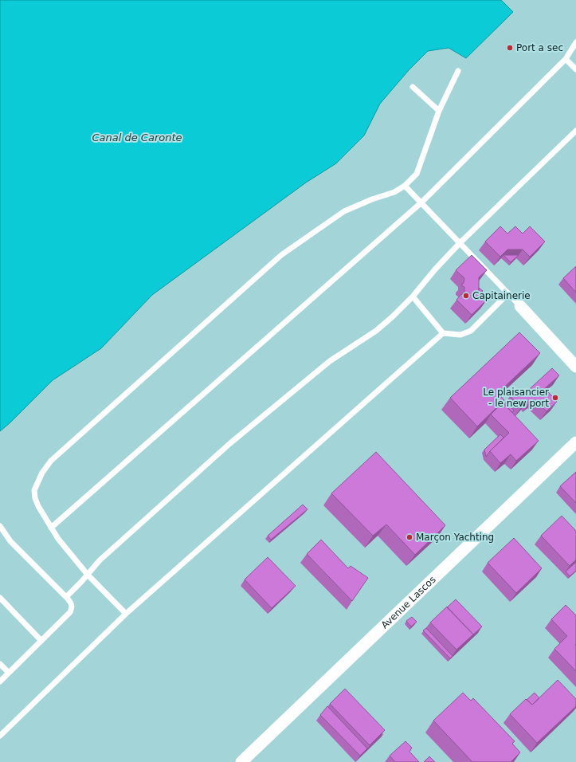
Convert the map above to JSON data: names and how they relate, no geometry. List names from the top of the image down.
{
  "streets": {
    "street": ["Avenue Lascos"]
  },
  "water": ["Canal de Caronte"],
  "places": [
    "Port a sec",
    "Capitainerie",
    "Le plaisancier - le new port",
    "Marçon Yachting"
  ]
}
